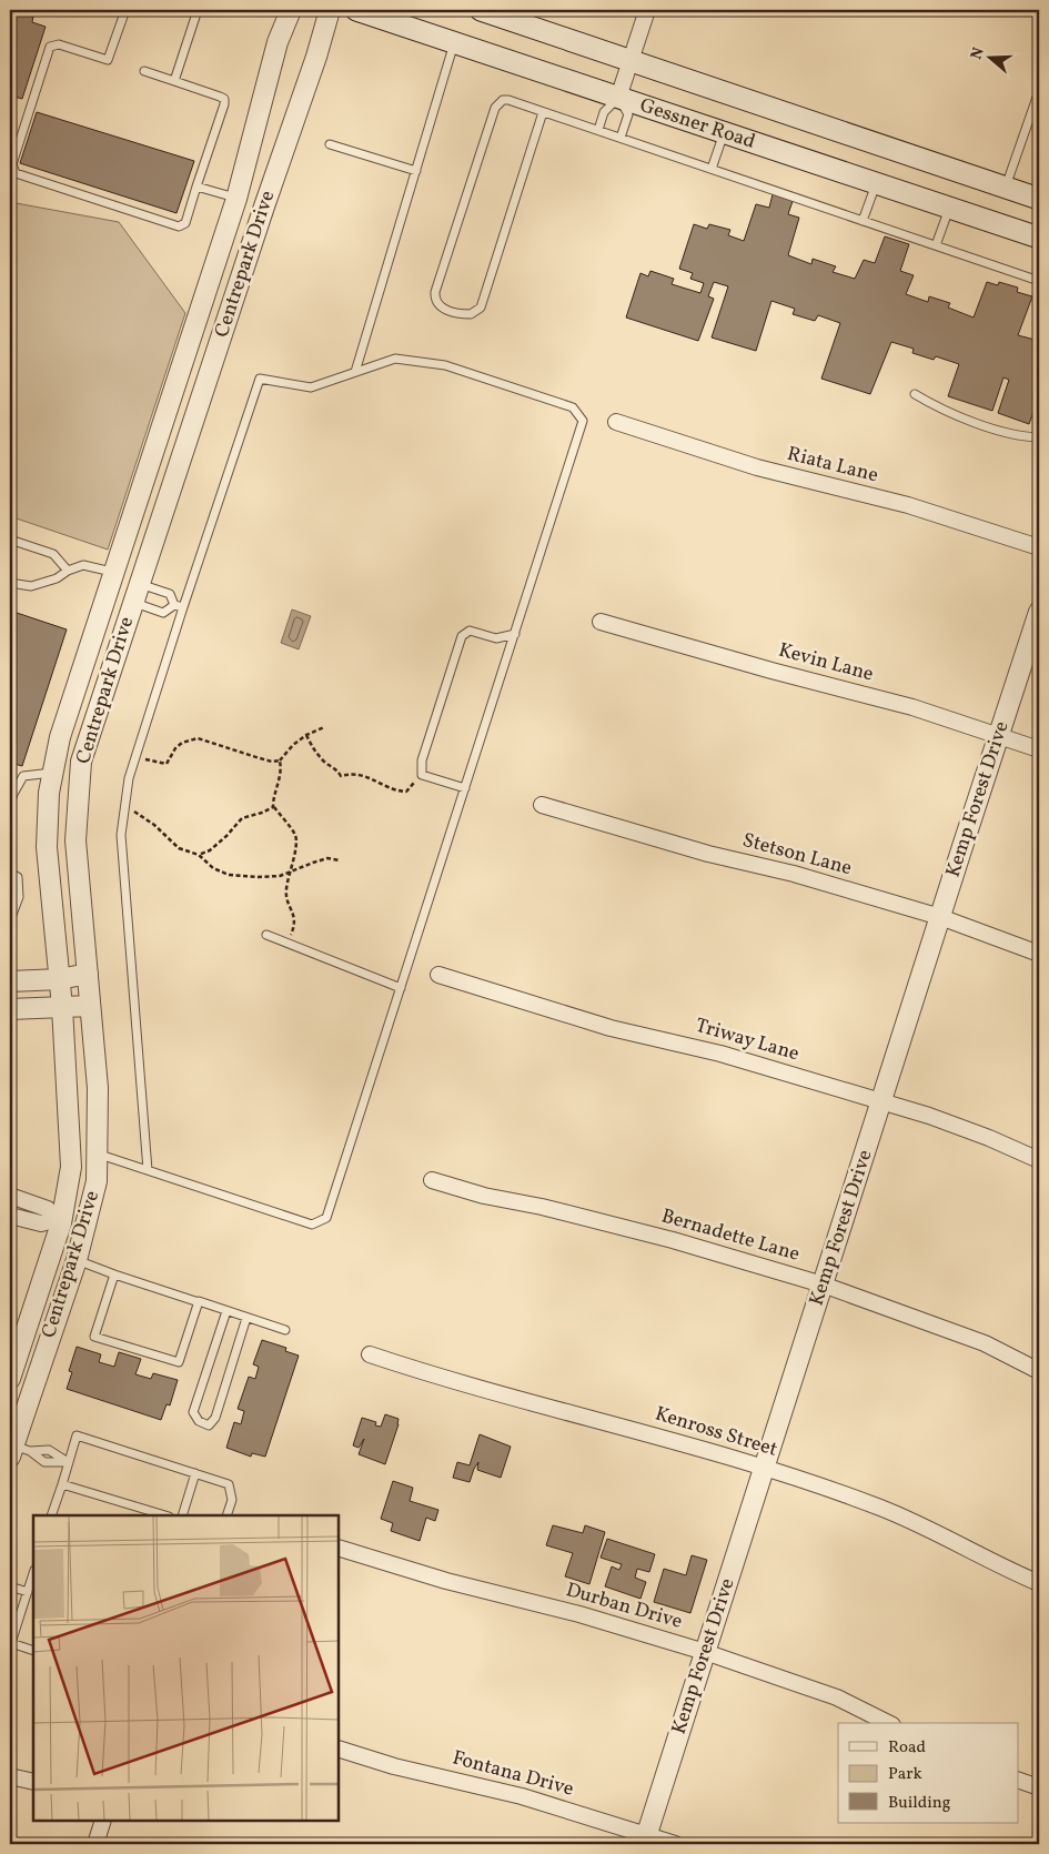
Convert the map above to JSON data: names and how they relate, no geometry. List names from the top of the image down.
{
  "streets": {
    "main road": ["Gessner Road"],
    "street": [
      "Centrepark Drive",
      "Riata Lane",
      "Kevin Lane",
      "Kemp Forest Drive",
      "Stetson Lane",
      "Triway Lane",
      "Bernadette Lane",
      "Kenross Street",
      "Durban Drive",
      "Fontana Drive"
    ]
  },
  "crossings": [
    ["Kevin Lane", "Kemp Forest Drive"],
    ["Kemp Forest Drive", "Stetson Lane"],
    ["Kemp Forest Drive", "Triway Lane"],
    ["Kemp Forest Drive", "Bernadette Lane"],
    ["Kemp Forest Drive", "Kenross Street"],
    ["Kemp Forest Drive", "Durban Drive"],
    ["Kemp Forest Drive", "Fontana Drive"]
  ],
  "legend": ["Road", "Park", "Building"],
  "north": "left"
}
